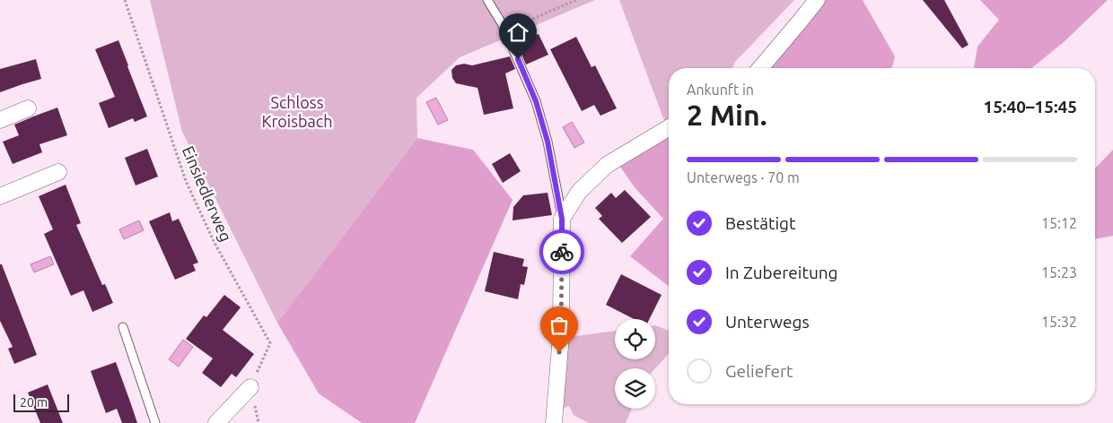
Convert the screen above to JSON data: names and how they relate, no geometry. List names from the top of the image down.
{
  "streets": {
    "path": ["Einsiedlerweg"]
  },
  "parks": ["Schloss Kroisbach"],
  "scale_bar": "20 m",
  "page": {
    "heading": ["2 Min.", "Ankunft in", "15:40–15:45"],
    "bar": "Unterwegs · 70 m",
    "list": [
      ["Bestätigt", "15:12"],
      ["In Zubereitung", "15:23"],
      ["Unterwegs", "15:32"],
      "Geliefert"
    ],
    "scale": "20 m"
  }
}
